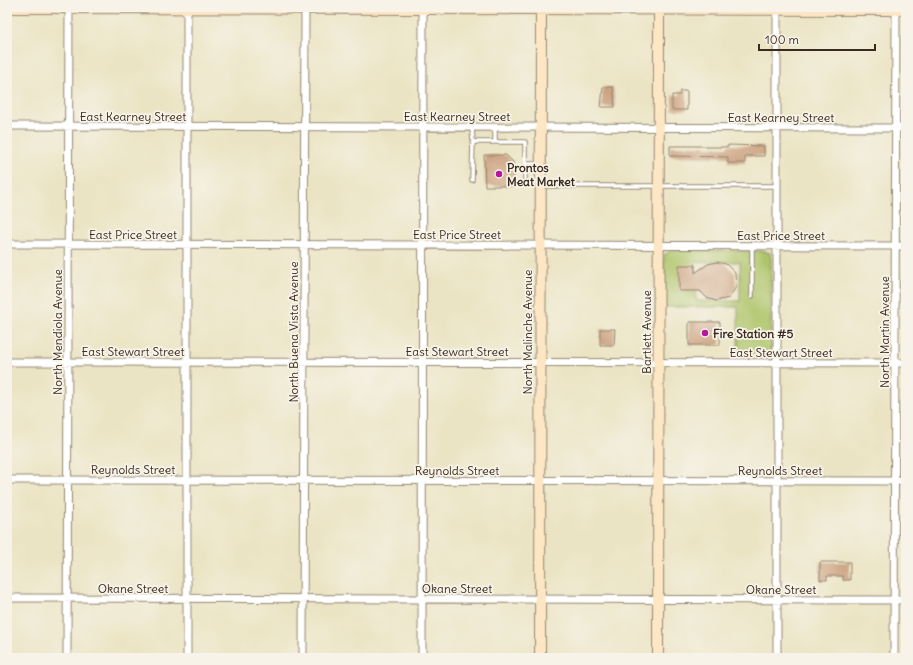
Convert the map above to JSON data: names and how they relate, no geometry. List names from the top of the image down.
{
  "streets": {
    "main road": ["North Malinche Avenue", "Bartlett Avenue"],
    "street": [
      "East Kearney Street",
      "East Price Street",
      "North Mendiola Avenue",
      "North Buena Vista Avenue",
      "North Martin Avenue",
      "East Stewart Street",
      "Reynolds Street",
      "Okane Street"
    ]
  },
  "crossings": [
    ["East Kearney Street", "North Mendiola Avenue"],
    ["East Kearney Street", "North Buena Vista Avenue"],
    ["East Kearney Street", "North Malinche Avenue"],
    ["East Kearney Street", "Bartlett Avenue"],
    ["East Kearney Street", "North Martin Avenue"],
    ["East Price Street", "North Mendiola Avenue"],
    ["East Price Street", "North Buena Vista Avenue"],
    ["East Price Street", "North Malinche Avenue"],
    ["East Price Street", "Bartlett Avenue"],
    ["East Price Street", "North Martin Avenue"],
    ["North Mendiola Avenue", "East Stewart Street"],
    ["North Mendiola Avenue", "Reynolds Street"],
    ["North Mendiola Avenue", "Okane Street"],
    ["North Buena Vista Avenue", "East Stewart Street"],
    ["North Buena Vista Avenue", "Reynolds Street"],
    ["North Buena Vista Avenue", "Okane Street"],
    ["North Malinche Avenue", "East Stewart Street"],
    ["North Malinche Avenue", "Reynolds Street"],
    ["North Malinche Avenue", "Okane Street"],
    ["Bartlett Avenue", "East Stewart Street"],
    ["Bartlett Avenue", "Reynolds Street"],
    ["Bartlett Avenue", "Okane Street"],
    ["North Martin Avenue", "East Stewart Street"],
    ["North Martin Avenue", "Reynolds Street"],
    ["North Martin Avenue", "Okane Street"]
  ],
  "places": ["Prontos Meat Market", "Fire Station #5"],
  "scale_bar": "100 m"
}
